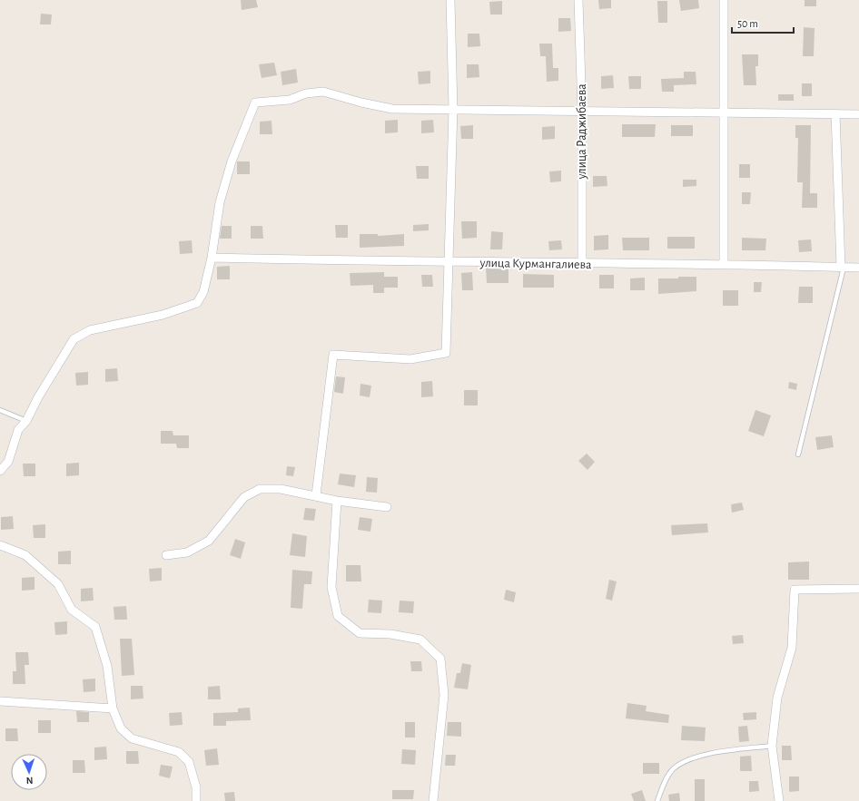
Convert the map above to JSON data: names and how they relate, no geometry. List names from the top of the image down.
{
  "streets": {
    "street": ["улица Раджибаева", "улица Курмангалиева"]
  },
  "crossings": [
    ["улица Раджибаева", "улица Курмангалиева"]
  ],
  "scale_bar": "50 m",
  "north": "bottom"
}
